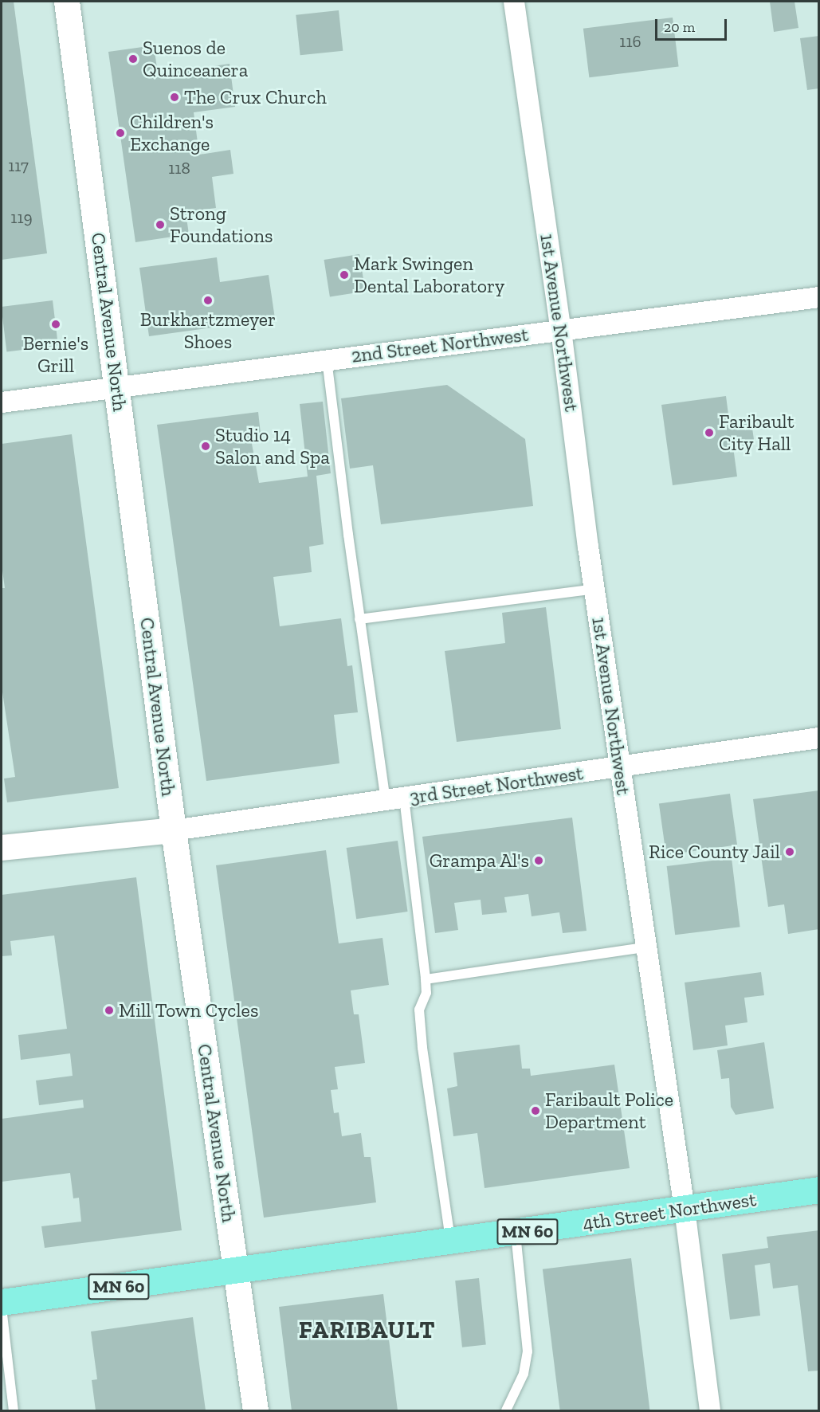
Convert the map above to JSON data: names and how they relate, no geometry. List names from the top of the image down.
{
  "streets": {
    "main road": ["4th Street Northwest", "MN 60"],
    "street": [
      "Central Avenue North",
      "1st Avenue Northwest",
      "2nd Street Northwest",
      "3rd Street Northwest"
    ]
  },
  "crossings": [
    ["Central Avenue North", "2nd Street Northwest"],
    ["Central Avenue North", "3rd Street Northwest"],
    ["Central Avenue North", "4th Street Northwest"],
    ["Central Avenue North", "MN 60"],
    ["1st Avenue Northwest", "2nd Street Northwest"],
    ["1st Avenue Northwest", "3rd Street Northwest"],
    ["1st Avenue Northwest", "4th Street Northwest"],
    ["4th Street Northwest", "MN 60"]
  ],
  "districts": ["FARIBAULT"],
  "places": [
    "Suenos de Quinceanera",
    "The Crux Church",
    "Children's Exchange",
    "Strong Foundations",
    "Mark Swingen Dental Laboratory",
    "Burkhartzmeyer Shoes",
    "Bernie's Grill",
    "Faribault City Hall",
    "Studio 14 Salon and Spa",
    "Rice County Jail",
    "Grampa Al's",
    "Mill Town Cycles",
    "Faribault Police Department"
  ],
  "house_numbers": [
    "116",
    "117",
    "118",
    "119"
  ],
  "scale_bar": "20 m"
}
